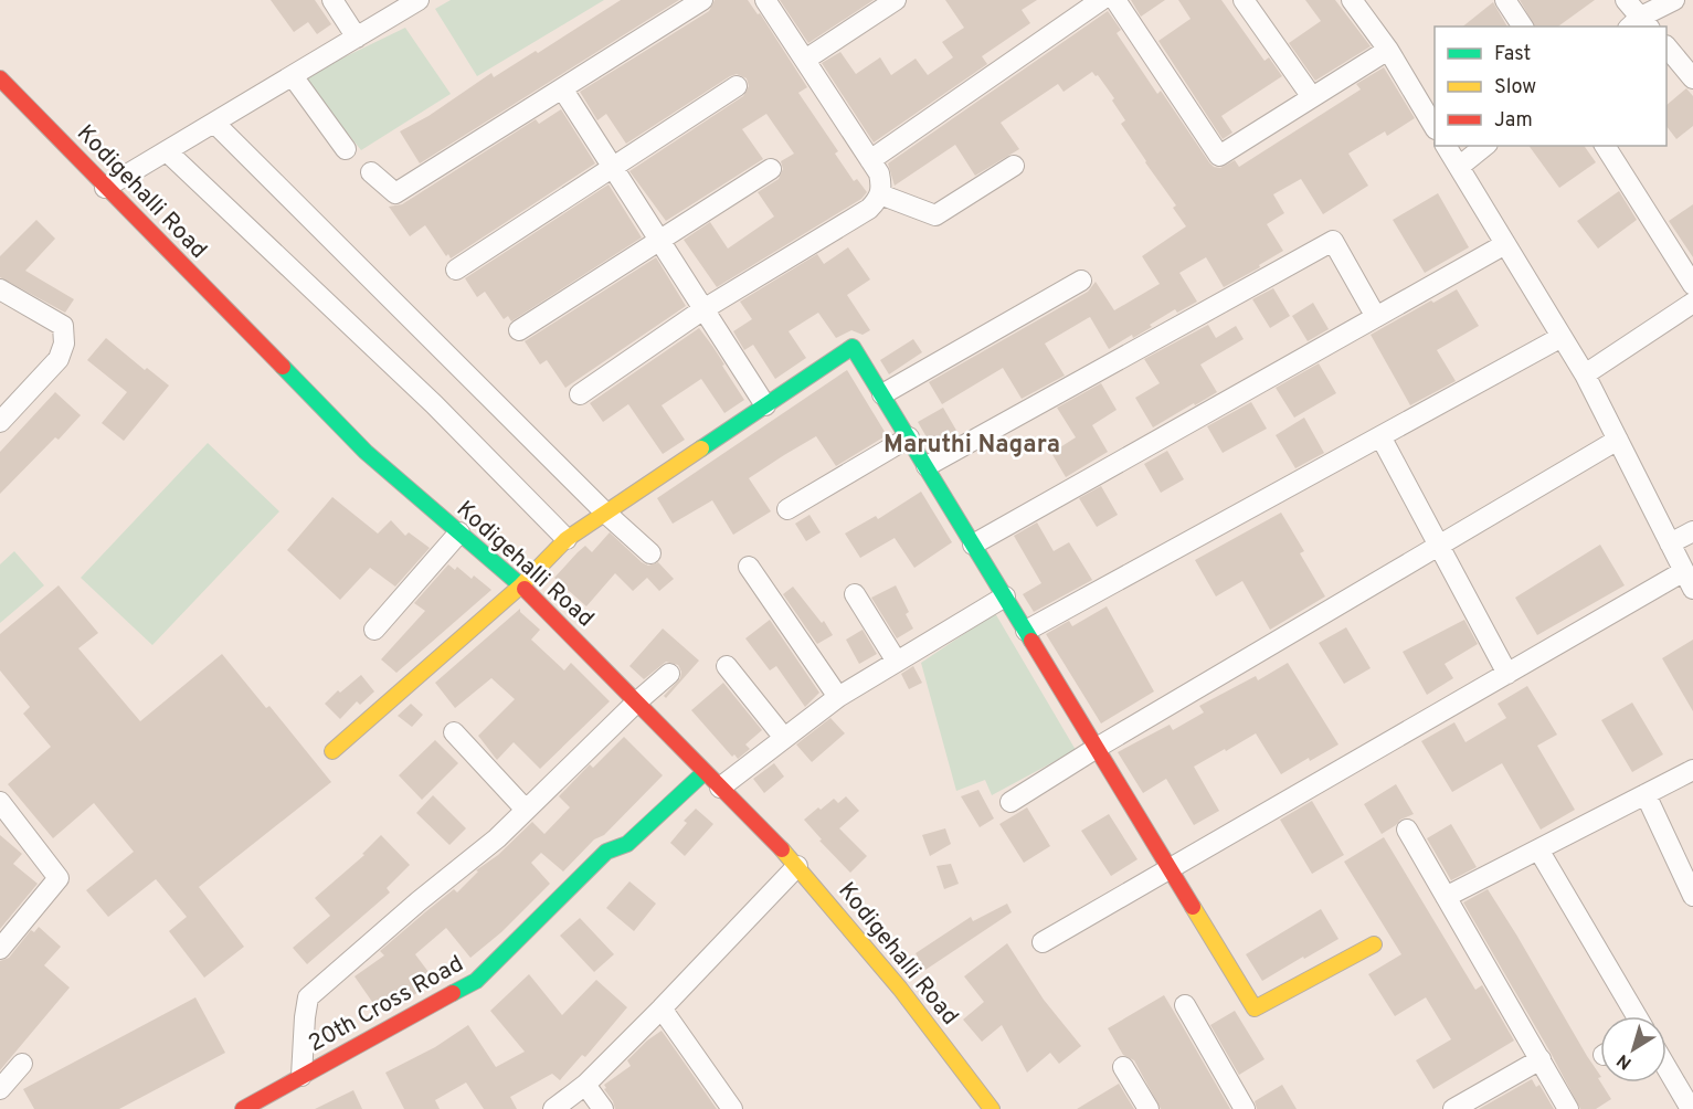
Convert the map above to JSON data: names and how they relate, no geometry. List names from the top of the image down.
{
  "streets": {
    "street": ["Kodigehalli Road", "20th Cross Road"]
  },
  "crossings": [
    ["Kodigehalli Road", "20th Cross Road"]
  ],
  "districts": ["Maruthi Nagara"],
  "legend": ["Fast", "Slow", "Jam"],
  "north": "bottom left"
}
